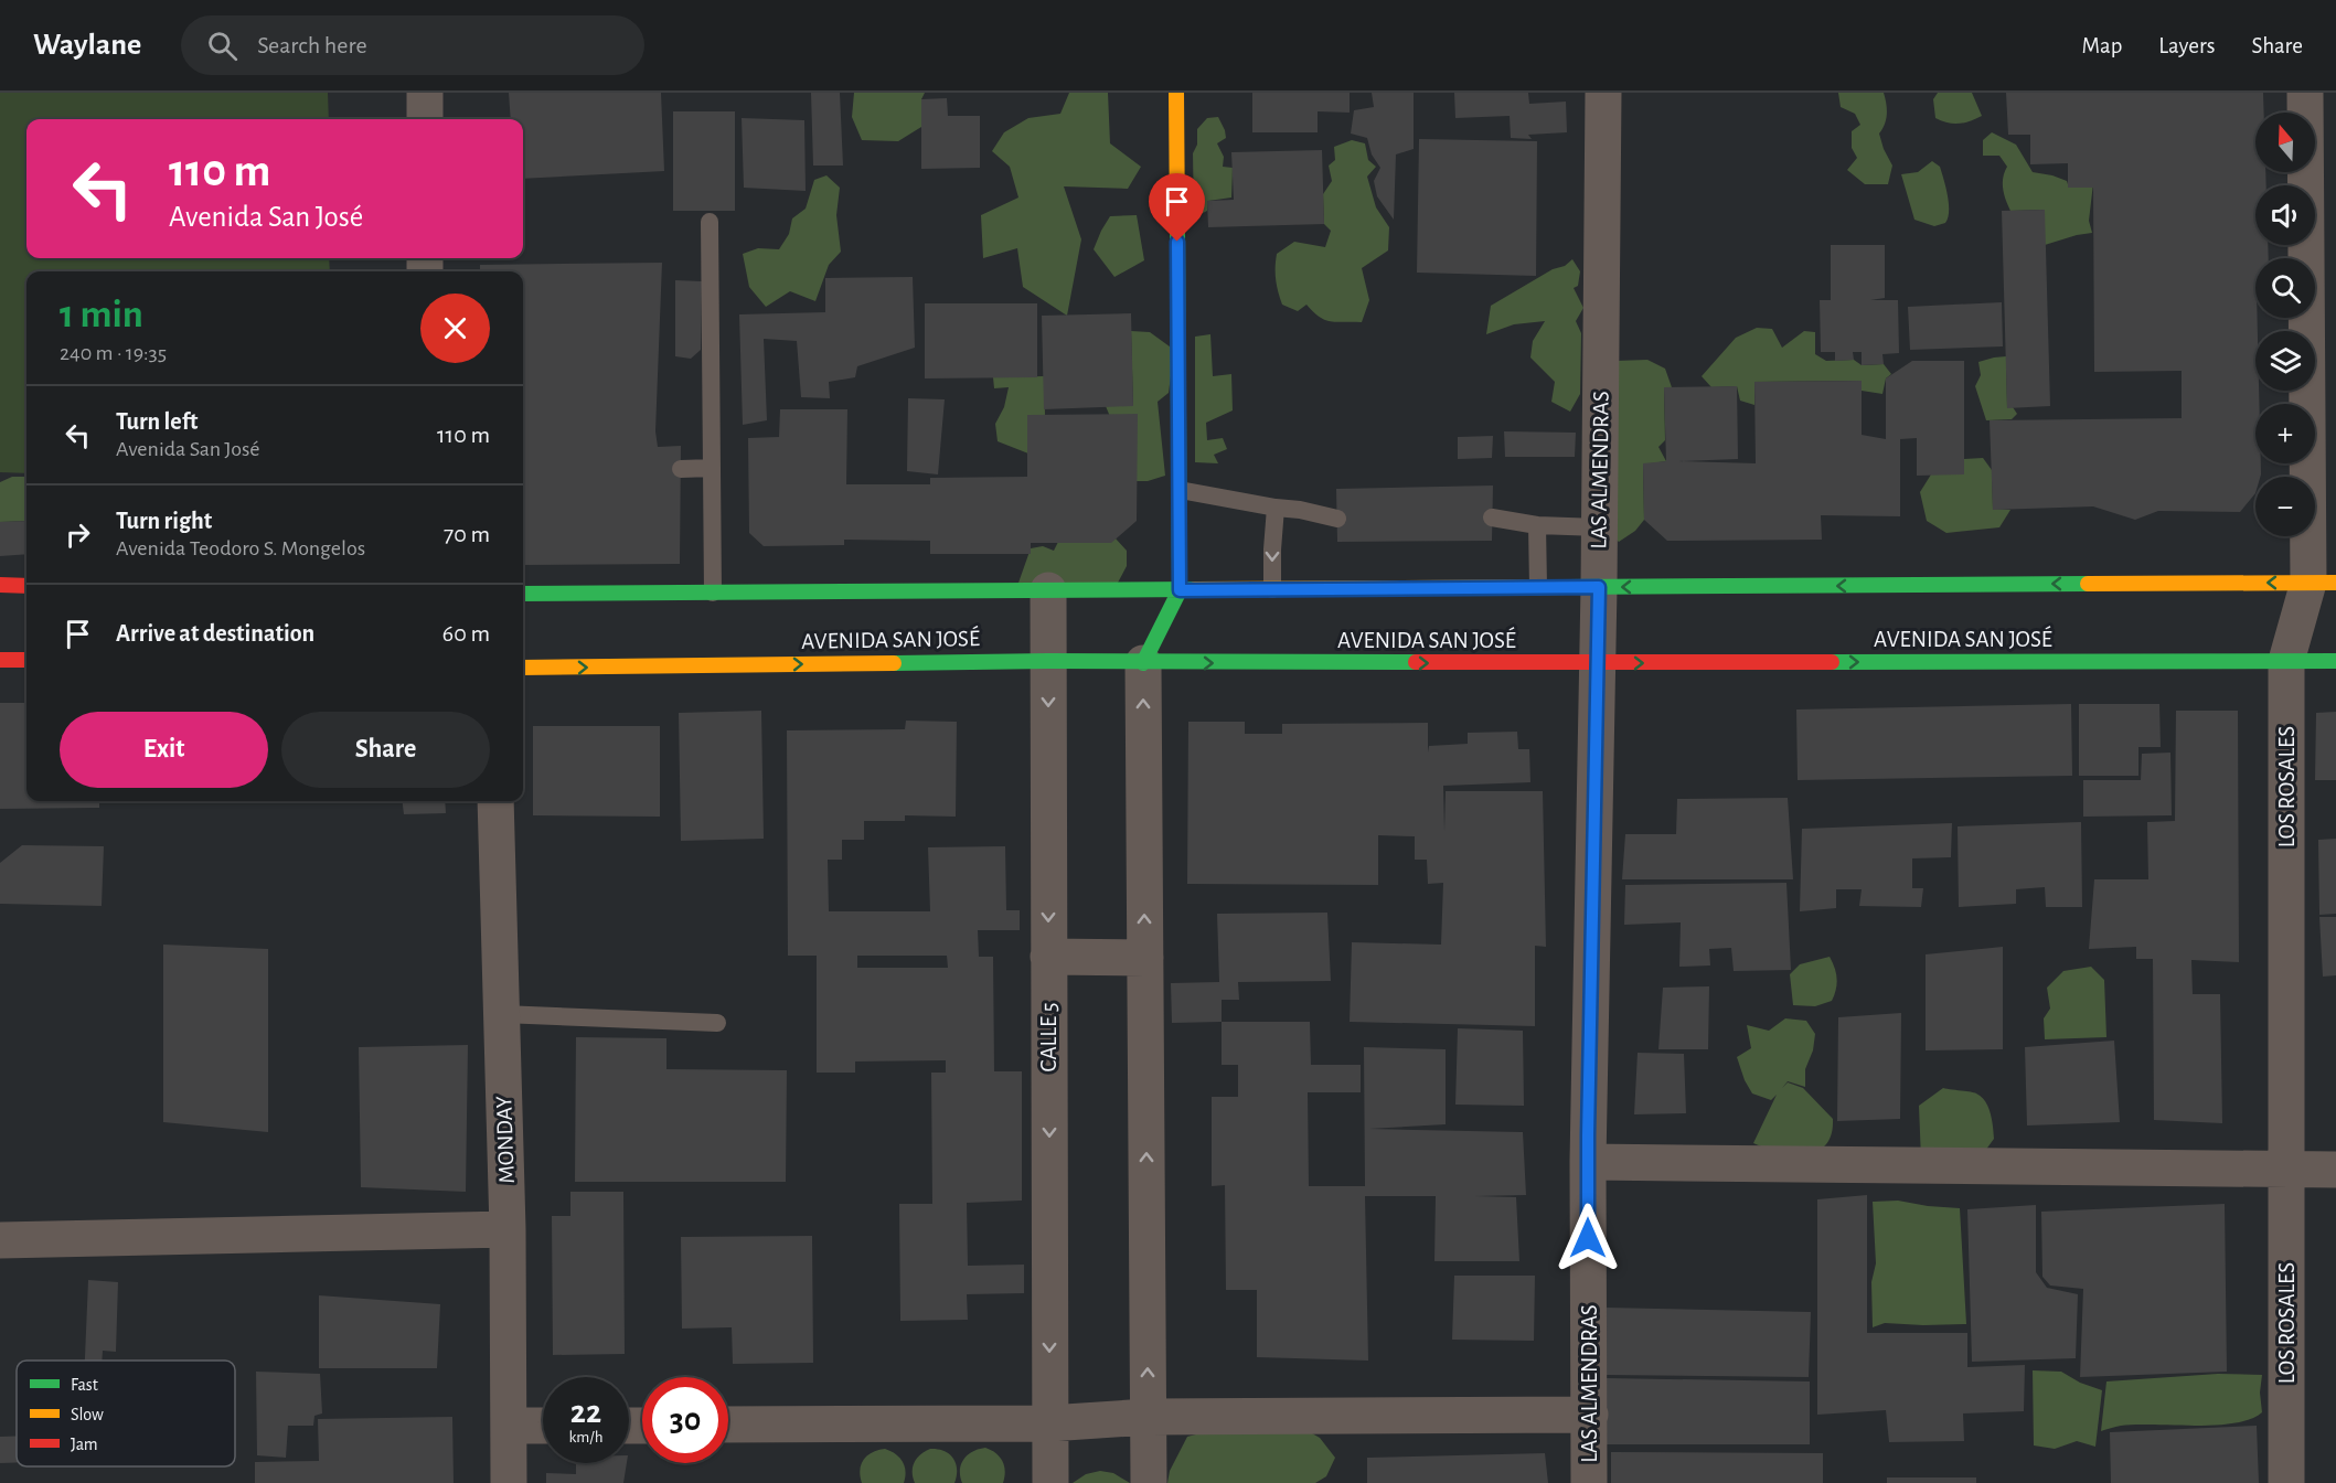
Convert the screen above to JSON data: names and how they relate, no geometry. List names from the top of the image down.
{
  "streets": {
    "street": [
      "LAS ALMENDRAS",
      "AVENIDA SAN JOSÉ",
      "LOS ROSALES",
      "CALLE 5",
      "MONDAY"
    ]
  },
  "crossings": [
    ["LAS ALMENDRAS", "AVENIDA SAN JOSÉ"],
    ["AVENIDA SAN JOSÉ", "LOS ROSALES"],
    ["AVENIDA SAN JOSÉ", "CALLE 5"]
  ],
  "legend": ["Fast", "Slow", "Jam"],
  "north": "top",
  "page": {
    "header": "Waylane",
    "search": "Search here",
    "nav": ["Map", "Layers", "Share"],
    "map_buttons": ["+", "−"],
    "turn": ["110 m", "Avenida San José"],
    "heading": ["1 min", "240 m · 19:35"],
    "list": [
      {
        "name": "Turn left",
        "note": "Avenida San José",
        "value": "110 m"
      },
      {
        "name": "Turn right",
        "note": "Avenida Teodoro S. Mongelos",
        "value": "70 m"
      },
      {
        "name": "Arrive at destination",
        "value": "60 m"
      }
    ],
    "buttons": ["Exit", "Share"],
    "speed": "22 km/h",
    "limit": "30"
  }
}
